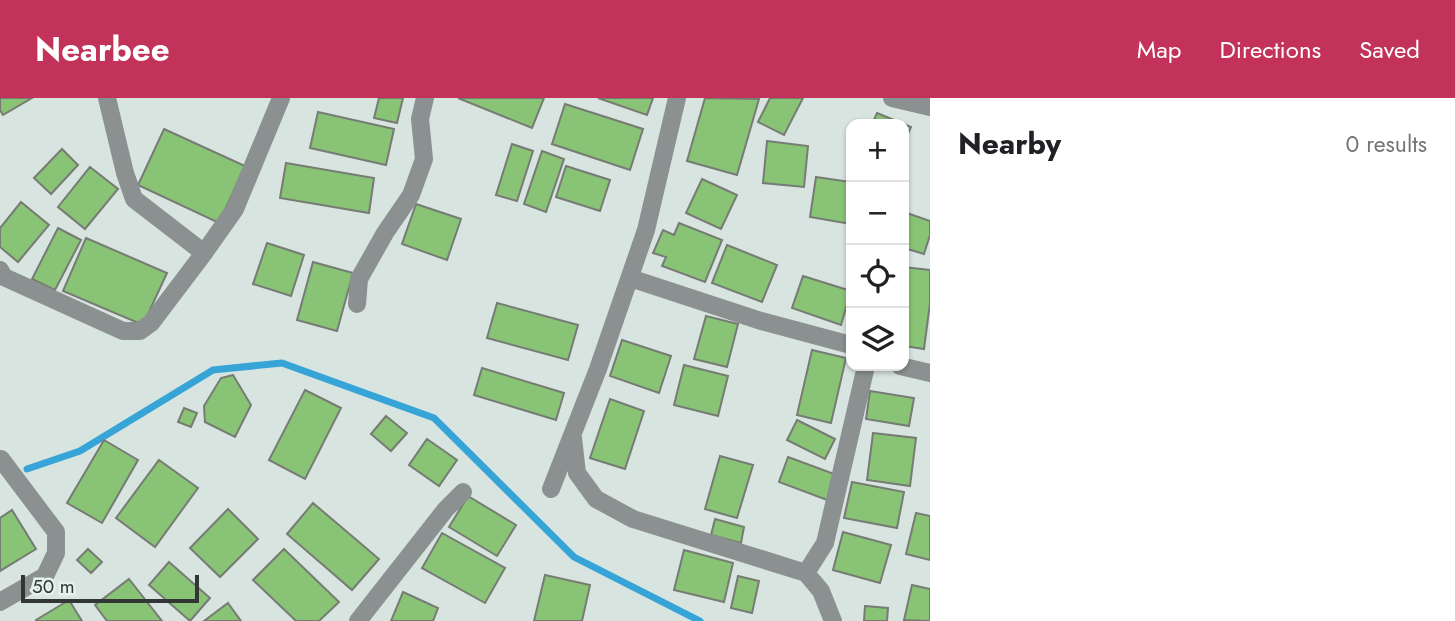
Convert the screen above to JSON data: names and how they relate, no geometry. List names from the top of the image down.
{
  "scale_bar": "50 m",
  "page": {
    "header": "Nearbee",
    "nav": ["Map", "Directions", "Saved"],
    "heading": ["Nearby", "0 results"],
    "map_buttons": ["+", "−"],
    "scale": "50 m"
  }
}
